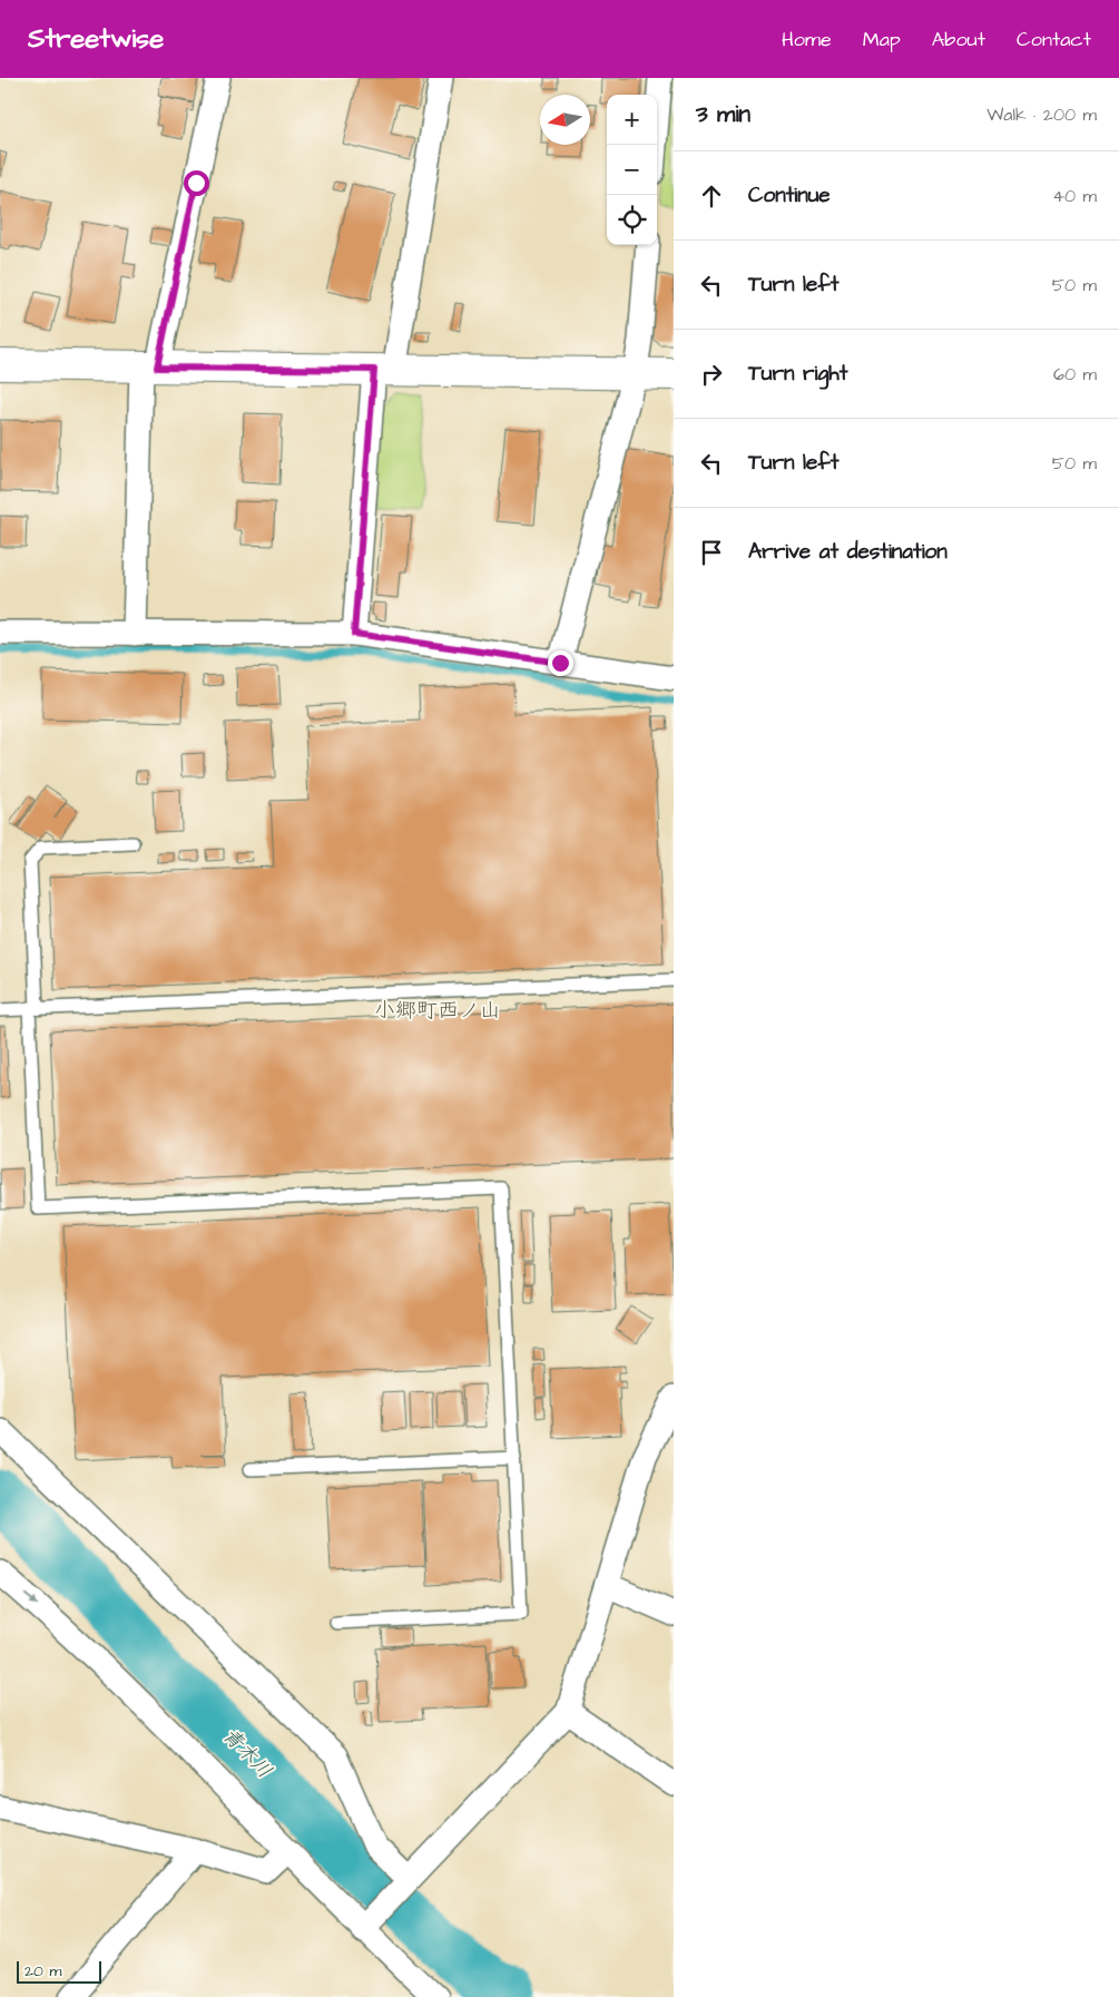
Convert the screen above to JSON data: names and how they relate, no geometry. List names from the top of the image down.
{
  "districts": ["小郷町西ノ山"],
  "water": ["青木川"],
  "scale_bar": "20 m",
  "north": "left",
  "page": {
    "header": "Streetwise",
    "nav": [
      "Home",
      "Map",
      "About",
      "Contact"
    ],
    "heading": ["3 min", "Walk · 200 m"],
    "map_buttons": ["+", "−"],
    "list": [
      ["Continue", "40 m"],
      ["Turn left", "50 m"],
      ["Turn right", "60 m"],
      ["Turn left", "50 m"],
      "Arrive at destination"
    ],
    "scale": "20 m"
  }
}
